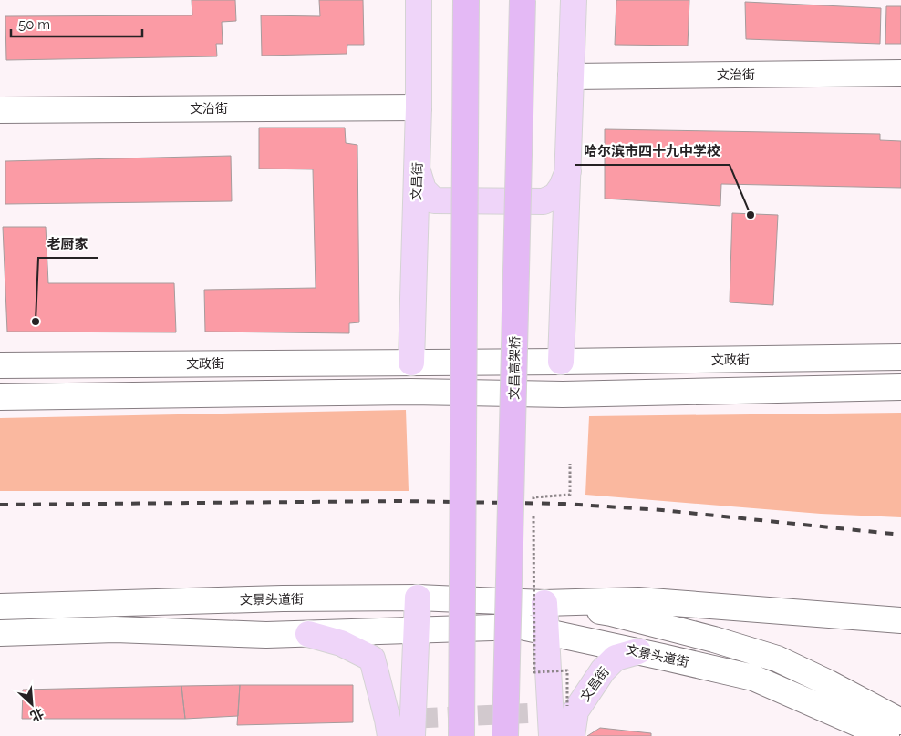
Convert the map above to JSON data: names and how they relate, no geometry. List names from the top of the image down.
{
  "streets": {
    "highway": ["文昌高架桥"],
    "main road": [
      "文治街",
      "文昌街",
      "文政街",
      "文景头道街"
    ]
  },
  "crossings": [
    ["文治街", "文昌街"],
    ["文昌街", "文政街"],
    ["文昌街", "文景头道街"]
  ],
  "places": ["哈尔滨市四十九中学校", "老厨家"],
  "scale_bar": "50 m",
  "north": "bottom right"
}
